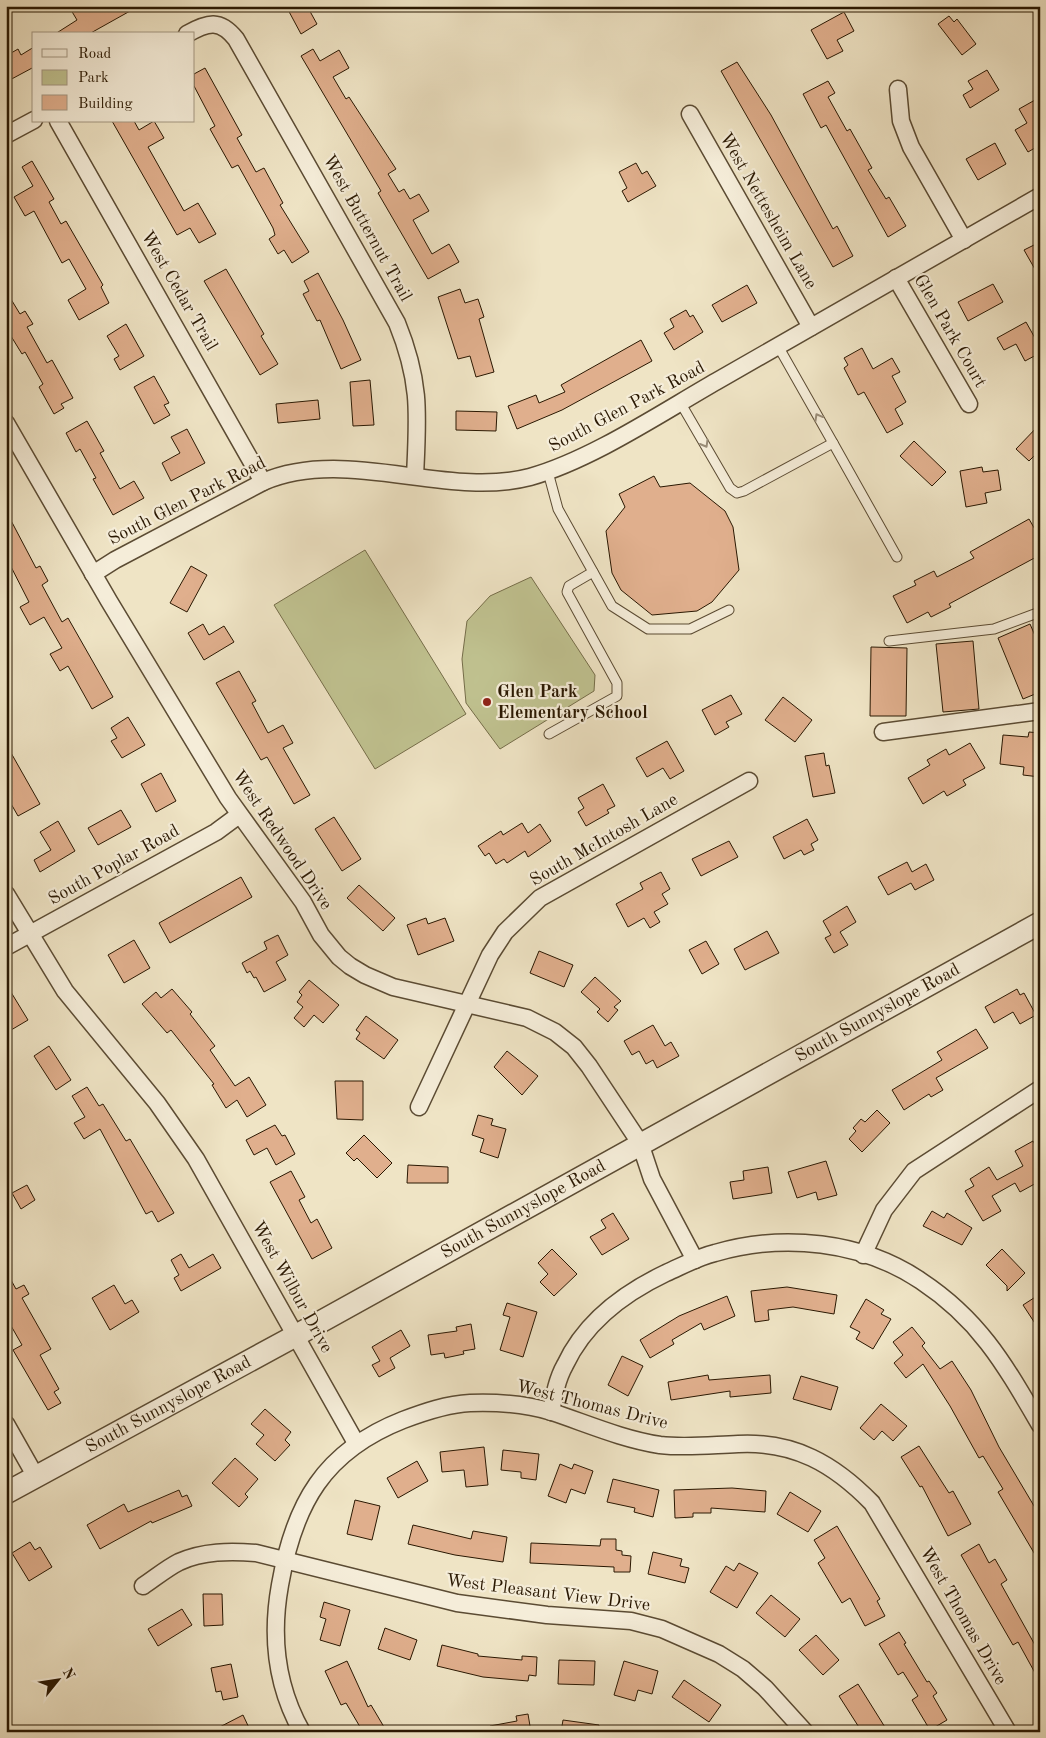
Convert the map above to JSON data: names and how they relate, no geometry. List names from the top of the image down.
{
  "streets": {
    "street": [
      "West Nettesheim Lane",
      "West Butternut Trail",
      "West Cedar Trail",
      "Glen Park Court",
      "South Glen Park Road",
      "West Redwood Drive",
      "South McIntosh Lane",
      "South Poplar Road",
      "South Sunnyslope Road",
      "West Wilbur Drive",
      "West Thomas Drive",
      "West Pleasant View Drive"
    ]
  },
  "crossings": [
    ["West Nettesheim Lane", "South Glen Park Road"],
    ["West Butternut Trail", "South Glen Park Road"],
    ["West Cedar Trail", "South Glen Park Road"],
    ["Glen Park Court", "South Glen Park Road"],
    ["South Glen Park Road", "West Redwood Drive"],
    ["West Redwood Drive", "South McIntosh Lane"],
    ["West Redwood Drive", "South Poplar Road"],
    ["West Redwood Drive", "South Sunnyslope Road"],
    ["South Poplar Road", "West Wilbur Drive"],
    ["South Sunnyslope Road", "West Wilbur Drive"],
    ["West Wilbur Drive", "West Thomas Drive"]
  ],
  "places": ["Glen Park Elementary School"],
  "legend": ["Road", "Park", "Building"],
  "north": "top right"
}
